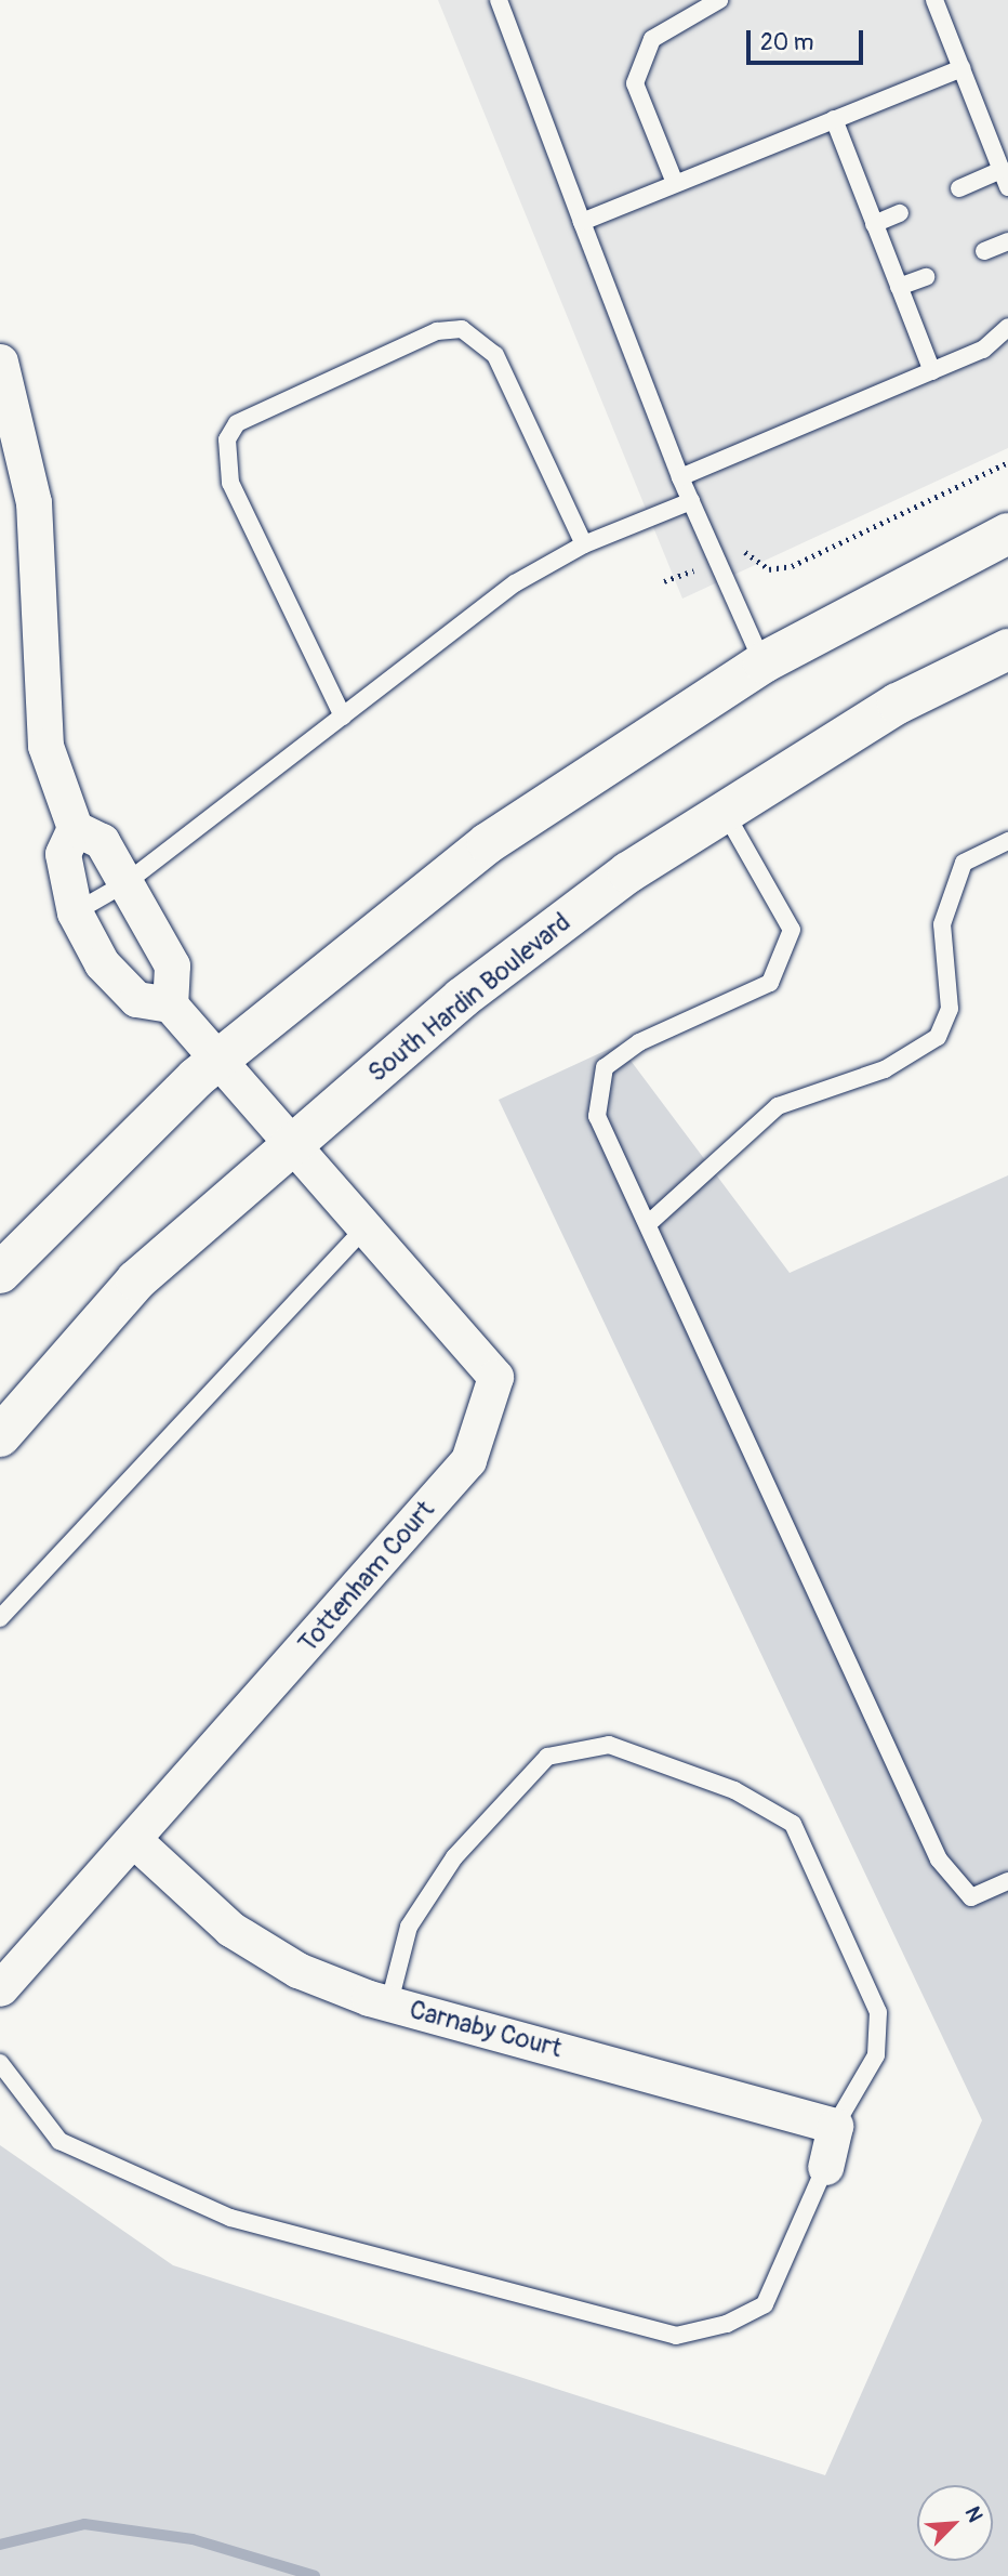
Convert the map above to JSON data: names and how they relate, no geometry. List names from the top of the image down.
{
  "streets": {
    "main road": ["South Hardin Boulevard"],
    "street": ["Tottenham Court", "Carnaby Court"]
  },
  "crossings": [
    ["South Hardin Boulevard", "Tottenham Court"],
    ["Tottenham Court", "Carnaby Court"]
  ],
  "scale_bar": "20 m",
  "north": "top right"
}
